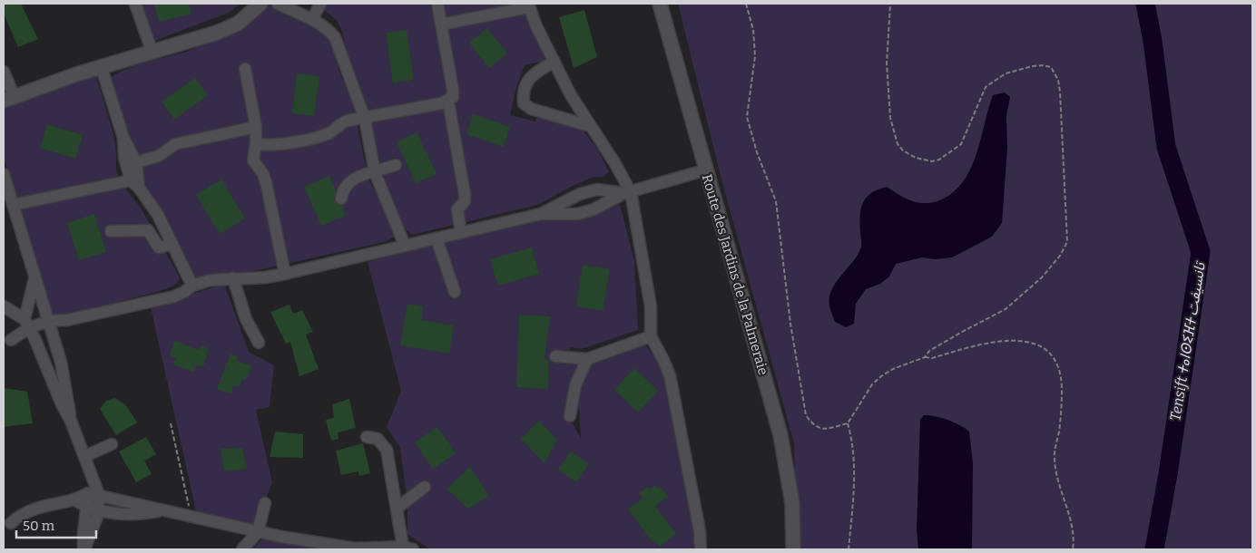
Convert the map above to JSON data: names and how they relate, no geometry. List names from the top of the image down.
{
  "streets": {
    "street": ["Route des Jardins de la Palmeraie"]
  },
  "water": ["Tensift ⵜⴰⵏⵙⵉⴼⵜ تانسيفت"],
  "scale_bar": "50 m"
}
